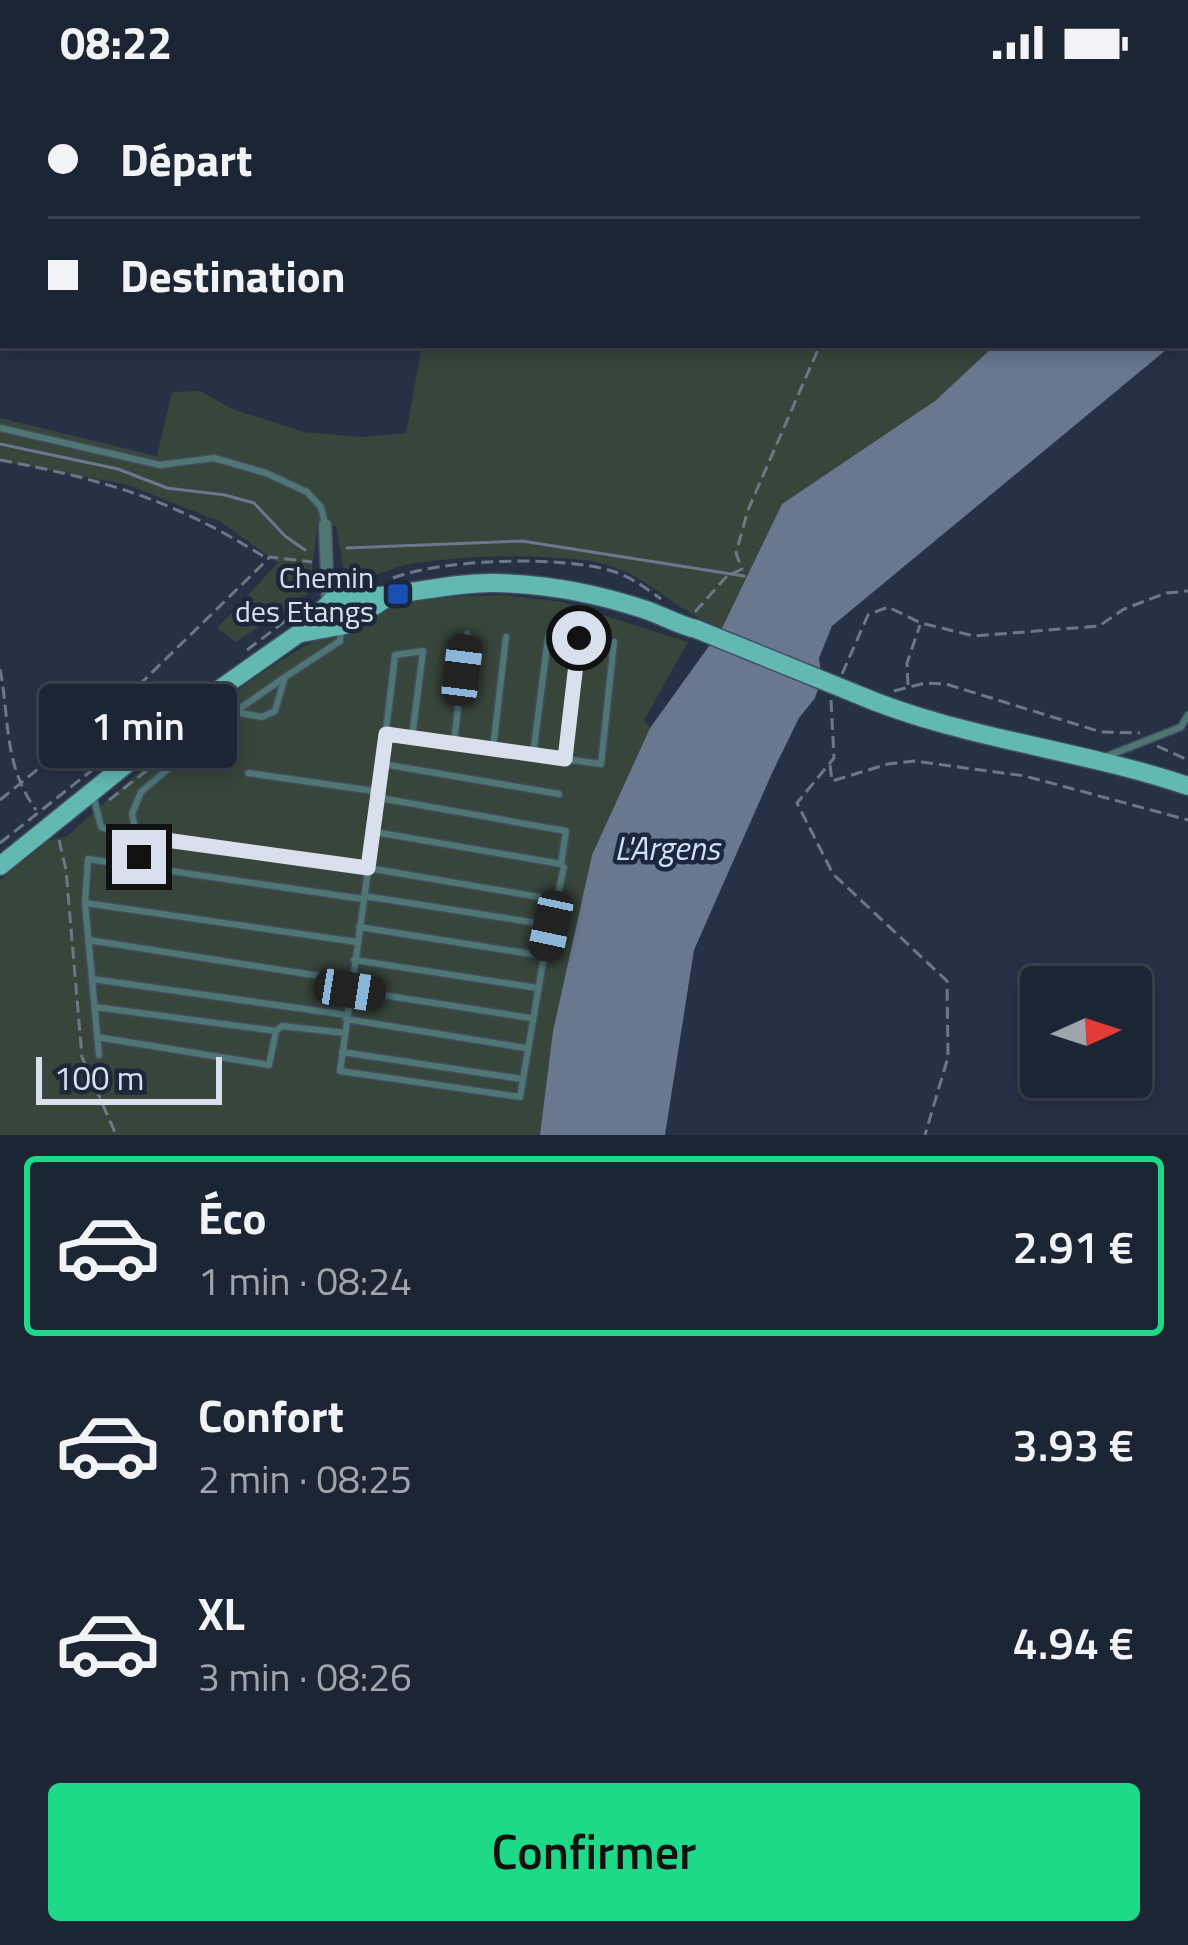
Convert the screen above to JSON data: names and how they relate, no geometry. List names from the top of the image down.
{
  "water": ["L'Argens"],
  "places": {
    "transit": ["Chemin des Etangs"]
  },
  "scale_bar": "100 m",
  "north": "right",
  "page": {
    "status": "08:22",
    "banner": ["Départ", "Destination"],
    "bubble": "1 min",
    "scale": "100 m",
    "list": [
      {
        "name": "Éco",
        "note": "1 min · 08:24",
        "value": "2.91 €"
      },
      {
        "name": "Confort",
        "note": "2 min · 08:25",
        "value": "3.93 €"
      },
      {
        "name": "XL",
        "note": "3 min · 08:26",
        "value": "4.94 €"
      }
    ],
    "buttons": "Confirmer"
  }
}
